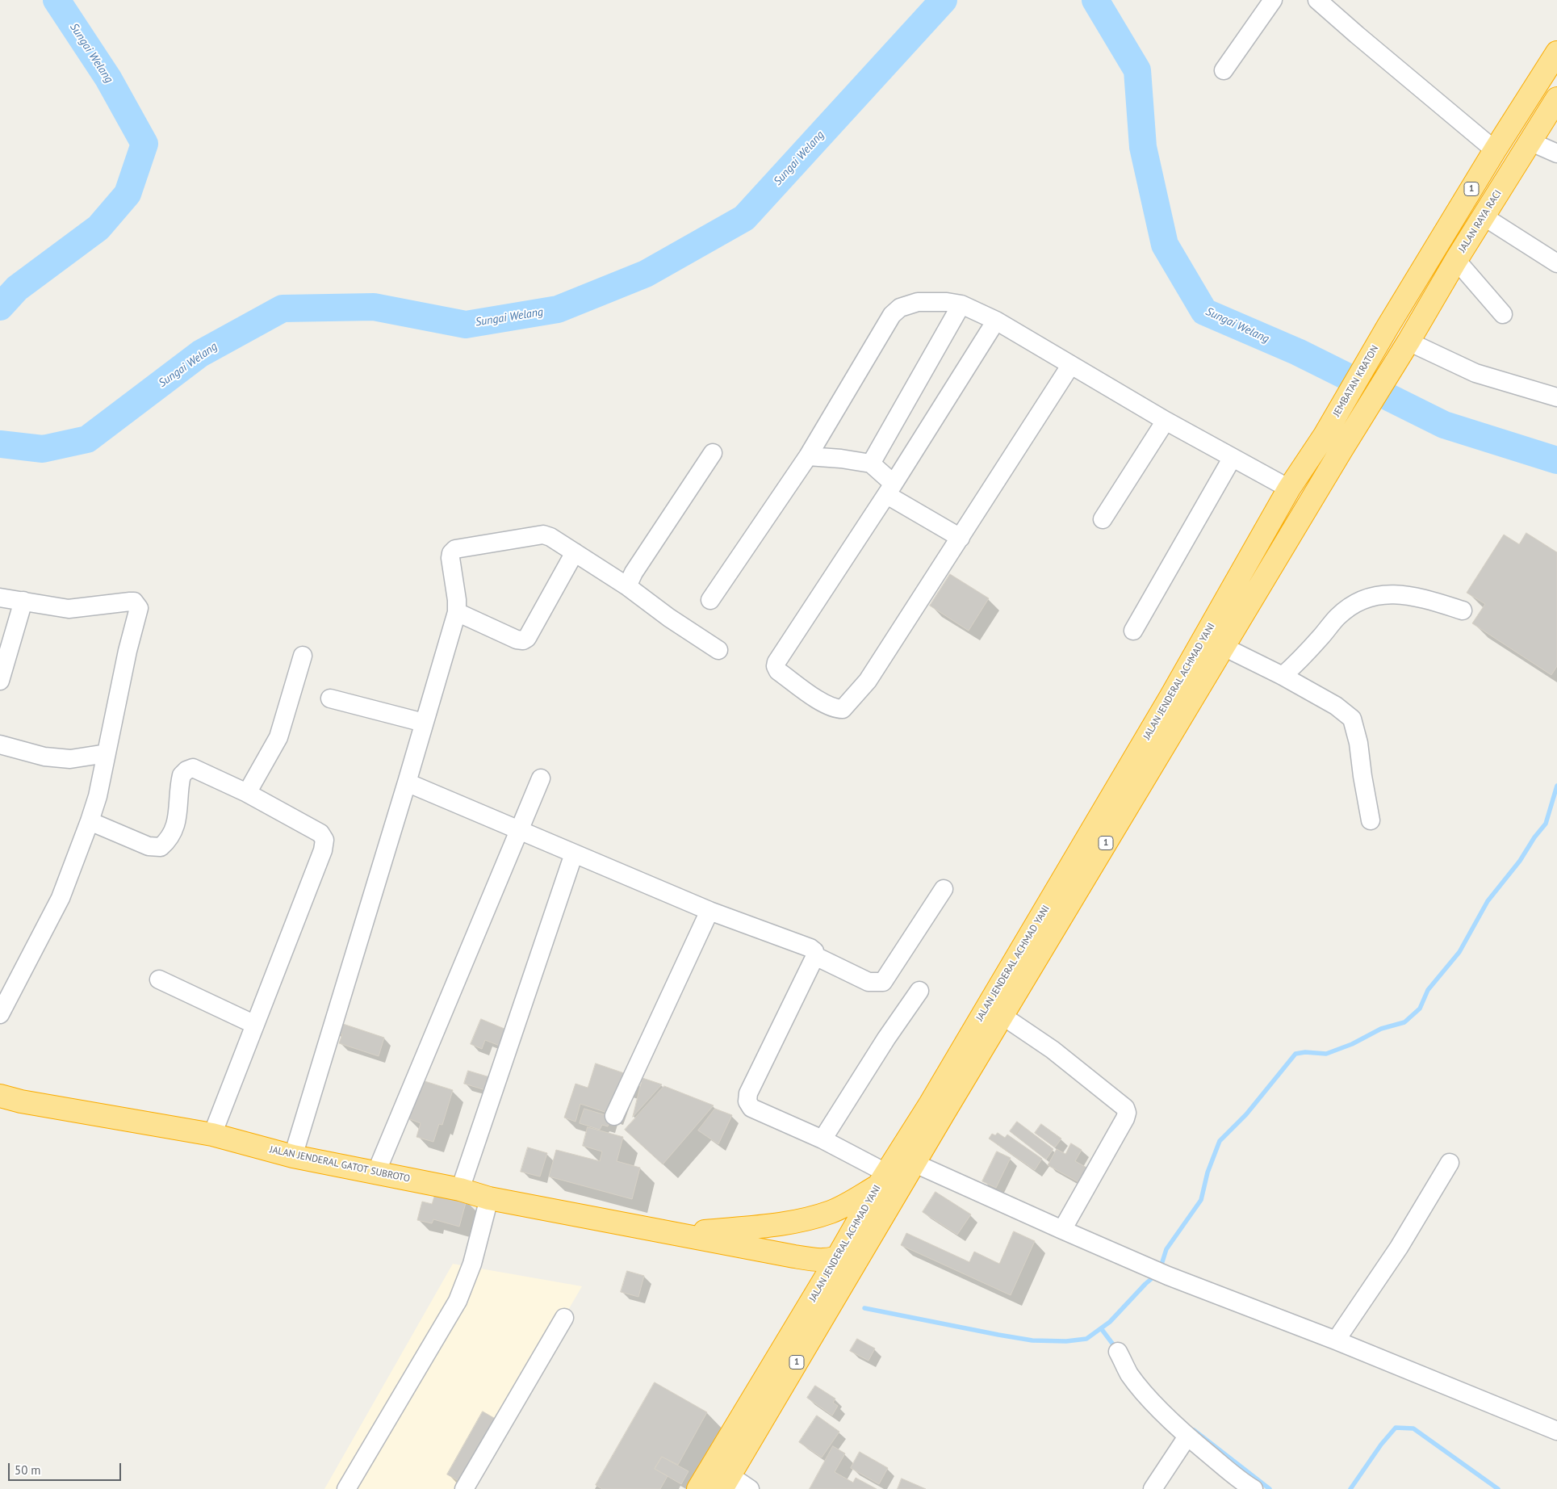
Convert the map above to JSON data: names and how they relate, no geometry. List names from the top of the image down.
{
  "streets": {
    "highway": [
      "1",
      "JALAN RAYA RACI",
      "JEMBATAN KRATON",
      "JALAN JENDERAL ACHMAD YANI",
      "JALAN JENDERAL GATOT SUBROTO"
    ]
  },
  "crossings": [
    ["1", "JEMBATAN KRATON"],
    ["JALAN RAYA RACI", "JALAN JENDERAL ACHMAD YANI"],
    ["JEMBATAN KRATON", "JALAN JENDERAL ACHMAD YANI"],
    ["JALAN JENDERAL ACHMAD YANI", "JALAN JENDERAL GATOT SUBROTO"]
  ],
  "water": ["Sungai Welang"],
  "scale_bar": "50 m"
}
